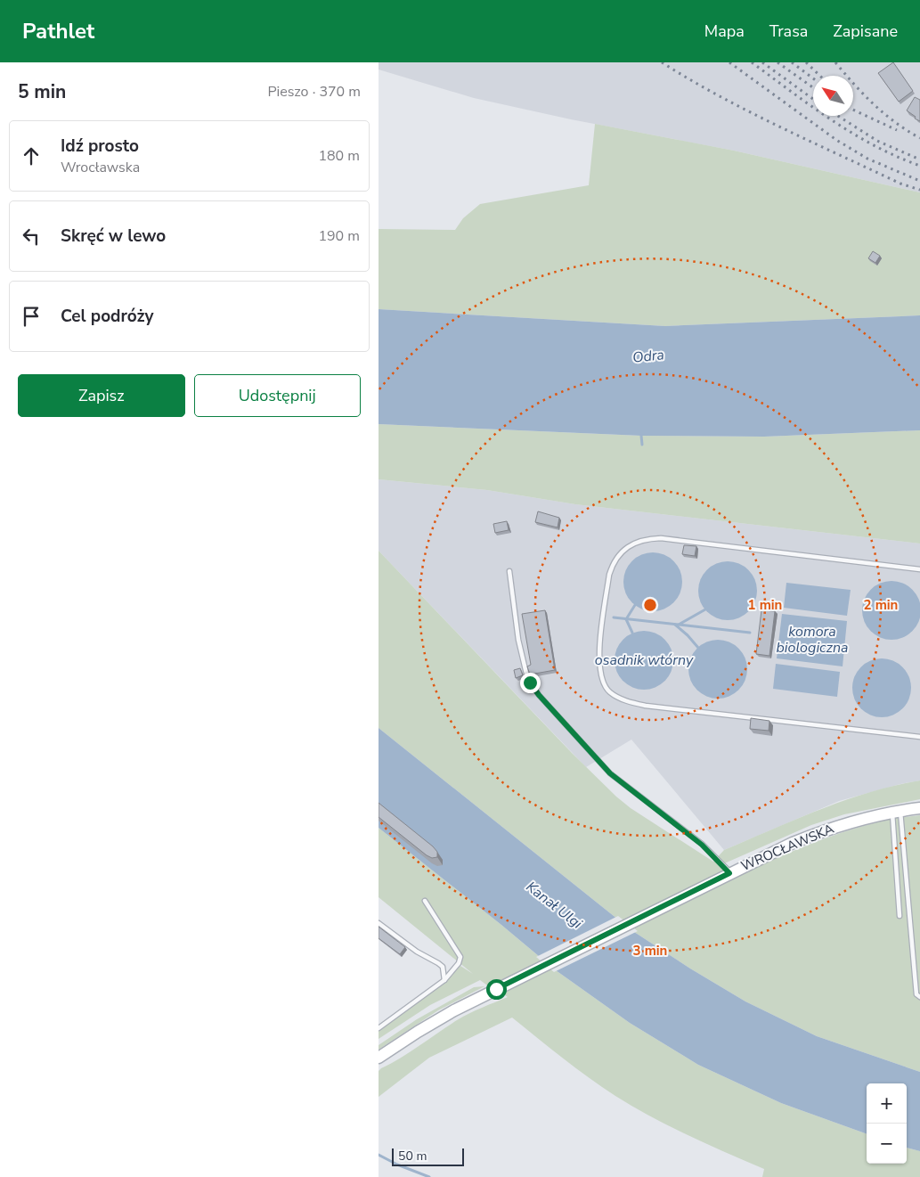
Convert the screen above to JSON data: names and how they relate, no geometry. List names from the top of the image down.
{
  "streets": {
    "main road": ["WROCŁAWSKA"]
  },
  "water": [
    "Odra",
    "komora biologiczna",
    "osadnik wtórny",
    "Kanał Ulgi"
  ],
  "scale_bar": "50 m",
  "north": "top left",
  "page": {
    "header": "Pathlet",
    "nav": ["Mapa", "Trasa", "Zapisane"],
    "heading": ["5 min", "Pieszo · 370 m"],
    "list": [
      ["Idź prosto", "Wrocławska", "180 m"],
      ["Skręć w lewo", "190 m"],
      "Cel podróży"
    ],
    "buttons": ["Zapisz", "Udostępnij"],
    "map_buttons": ["+", "−"],
    "scale": "50 m"
  },
  "rings": ["1 min", "2 min", "3 min"]
}
